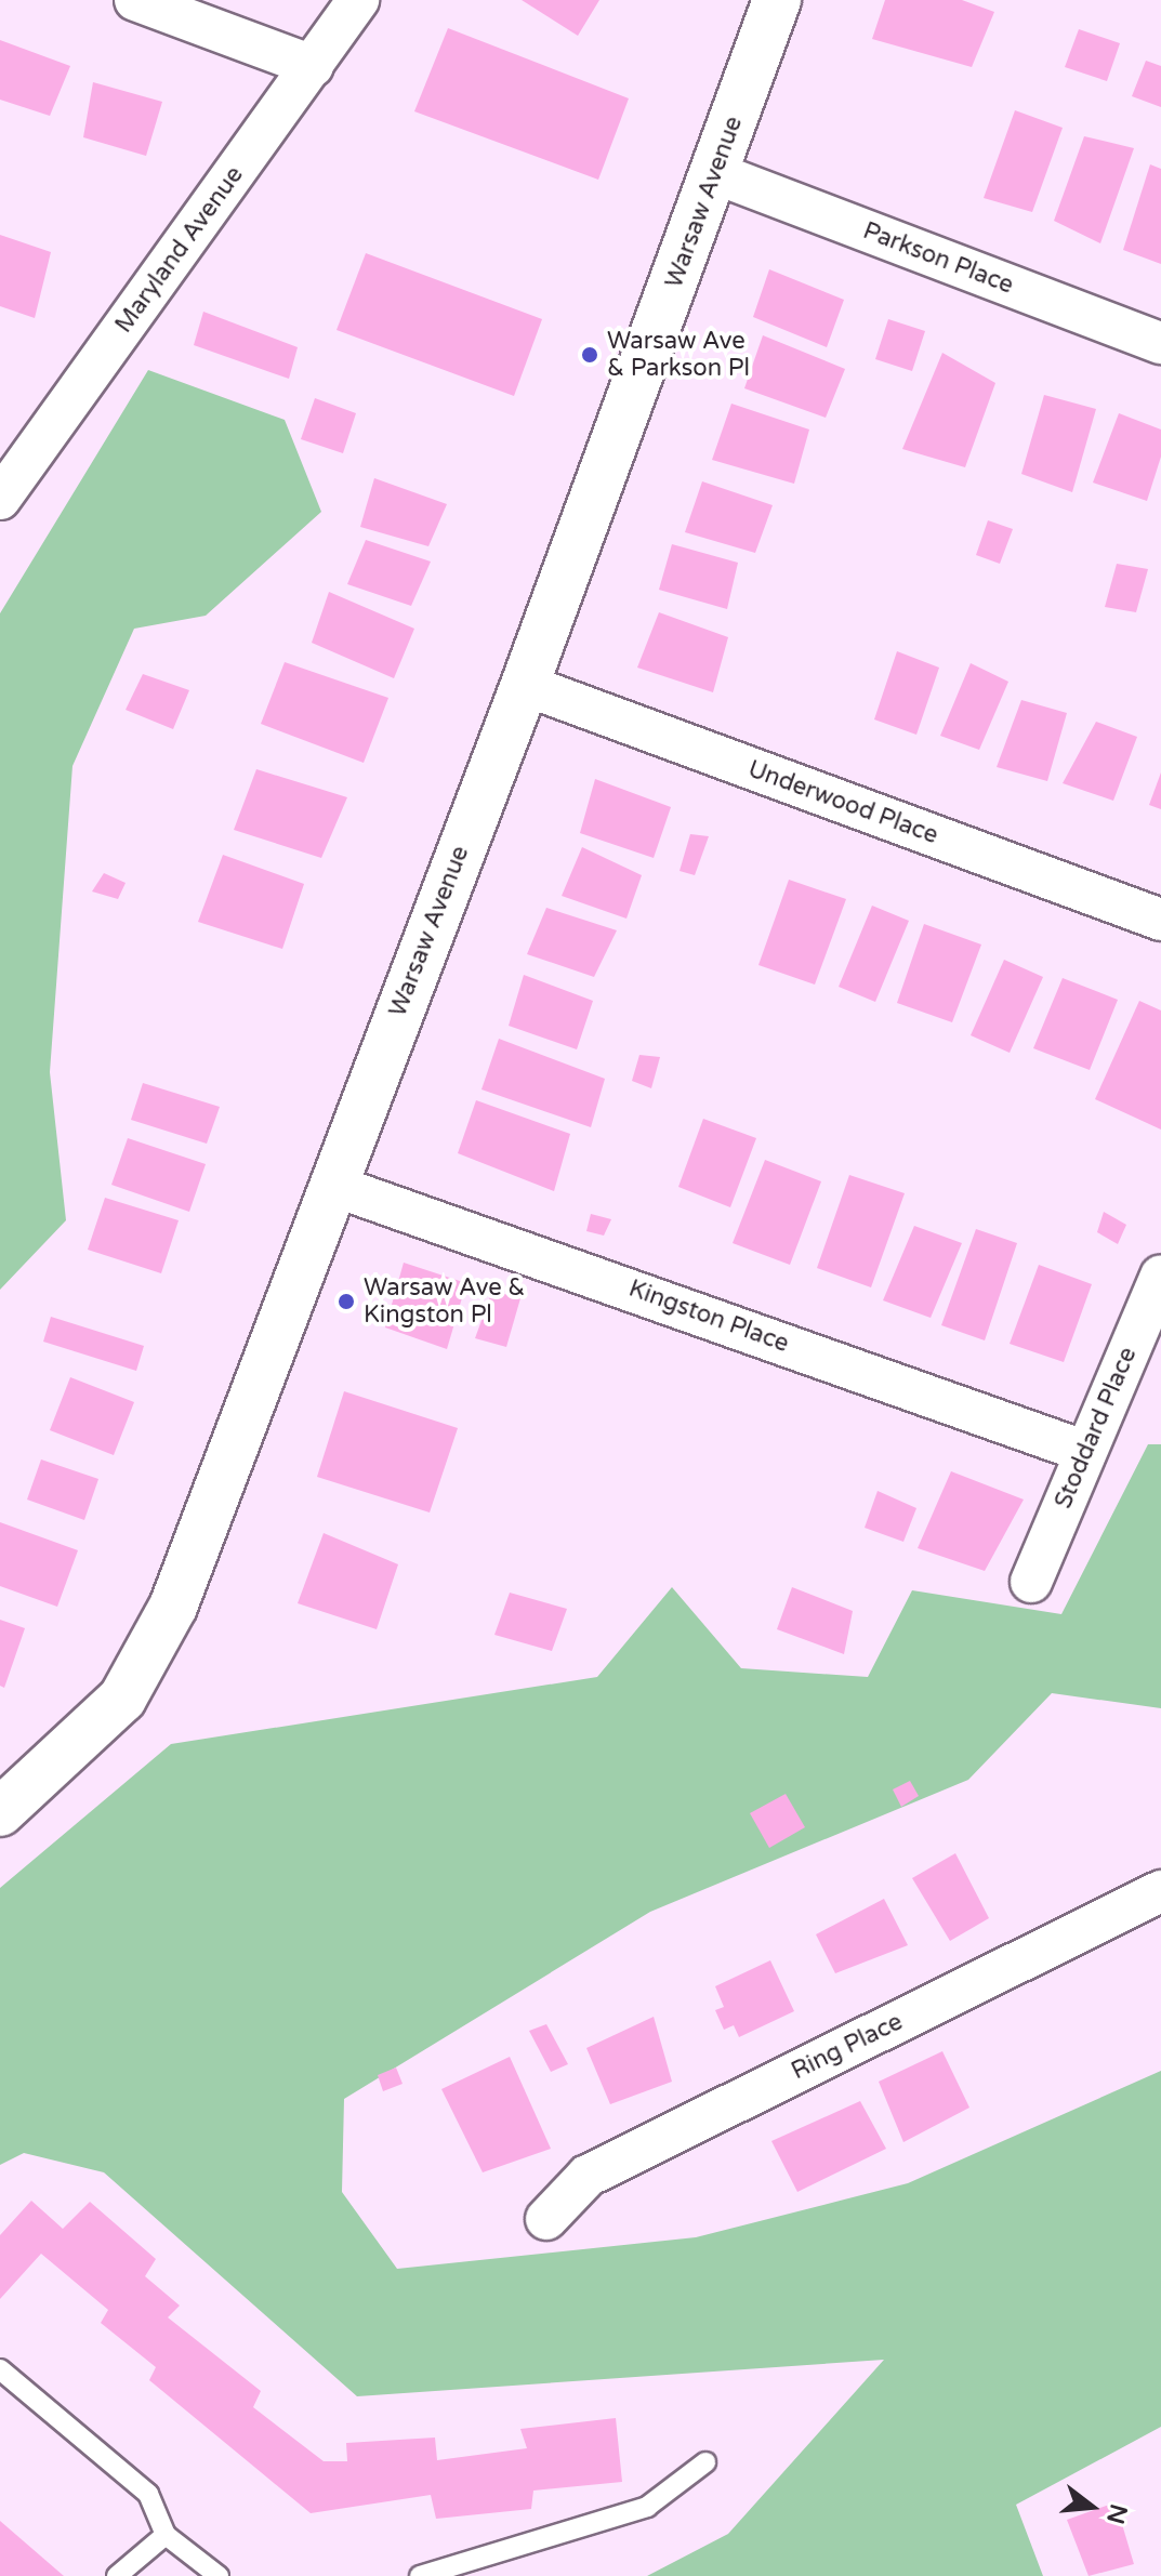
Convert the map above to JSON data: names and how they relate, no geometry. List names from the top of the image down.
{
  "streets": {
    "main road": ["Warsaw Avenue"],
    "street": [
      "Maryland Avenue",
      "Parkson Place",
      "Underwood Place",
      "Kingston Place",
      "Stoddard Place",
      "Ring Place"
    ]
  },
  "crossings": [
    ["Warsaw Avenue", "Parkson Place"],
    ["Warsaw Avenue", "Underwood Place"],
    ["Warsaw Avenue", "Kingston Place"],
    ["Kingston Place", "Stoddard Place"]
  ],
  "places": ["Warsaw Ave & Parkson Pl", "Warsaw Ave & Kingston Pl"],
  "north": "right"
}
